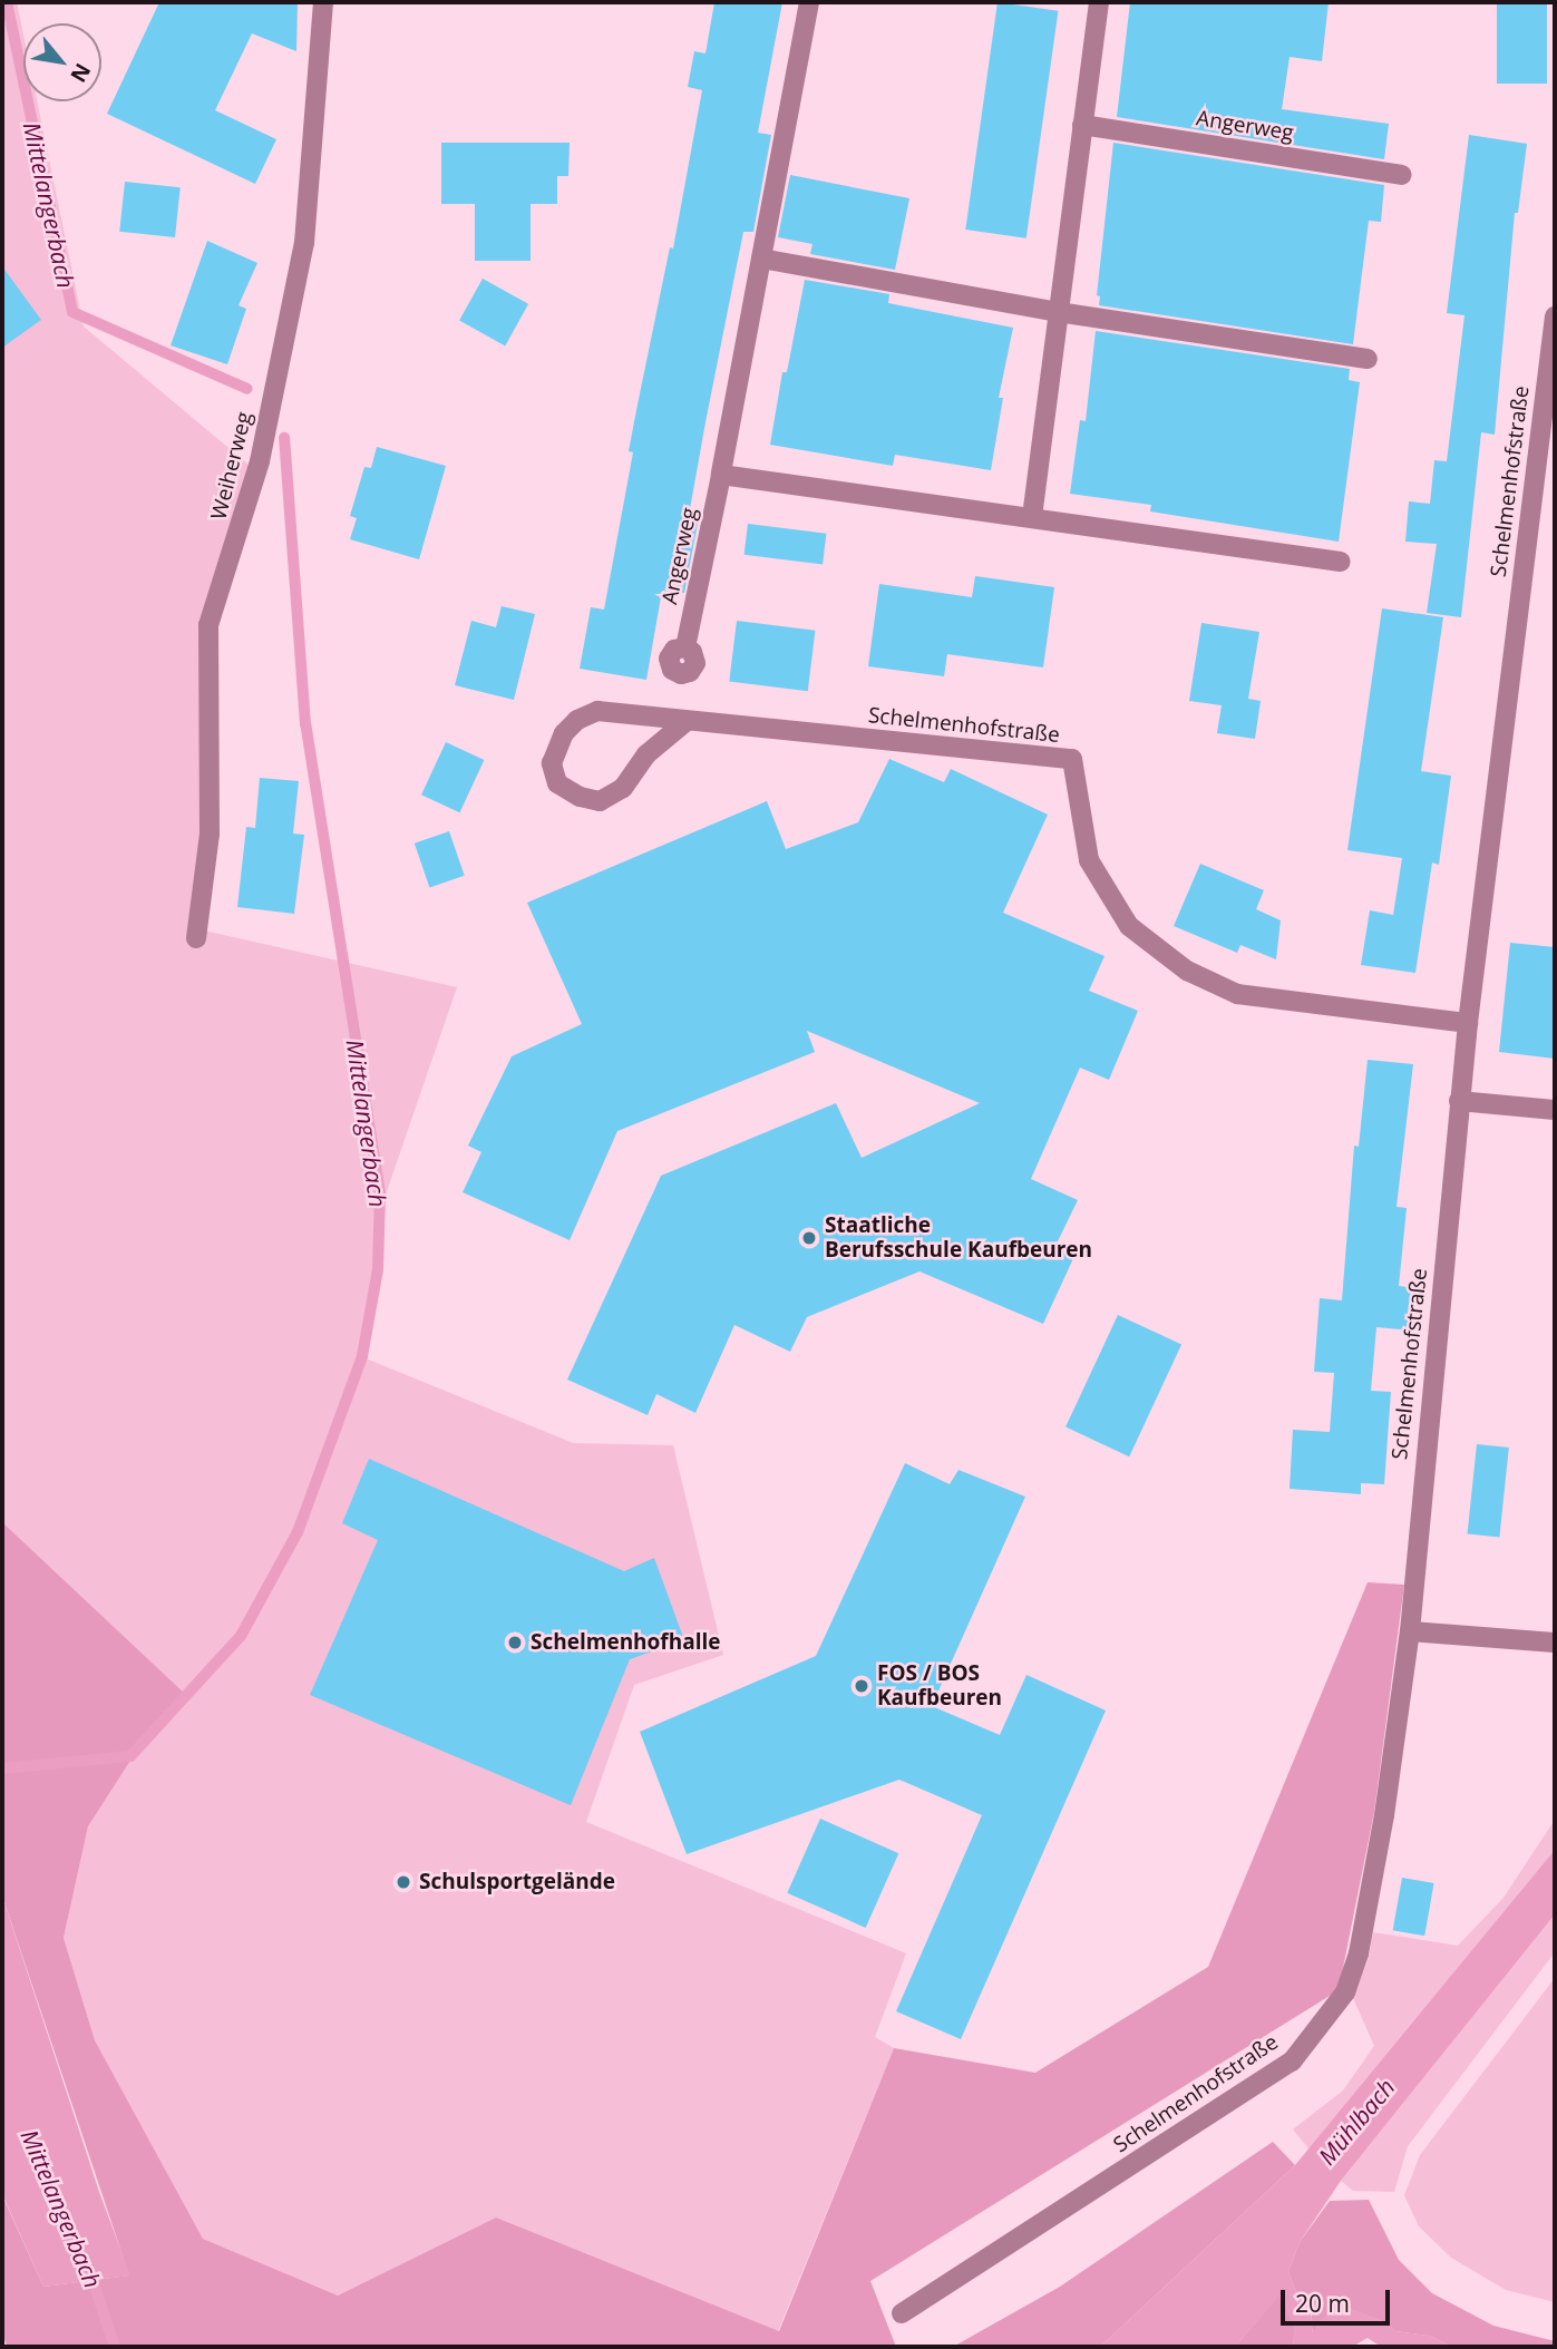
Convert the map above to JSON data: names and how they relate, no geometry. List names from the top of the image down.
{
  "streets": {
    "street": ["Angerweg", "Weiherweg", "Schelmenhofstraße"]
  },
  "water": ["Mittelangerbach", "Mühlbach"],
  "places": [
    "Staatliche Berufsschule Kaufbeuren",
    "Schelmenhofhalle",
    "FOS / BOS Kaufbeuren",
    "Schulsportgelände"
  ],
  "scale_bar": "20 m",
  "north": "bottom right"
}
